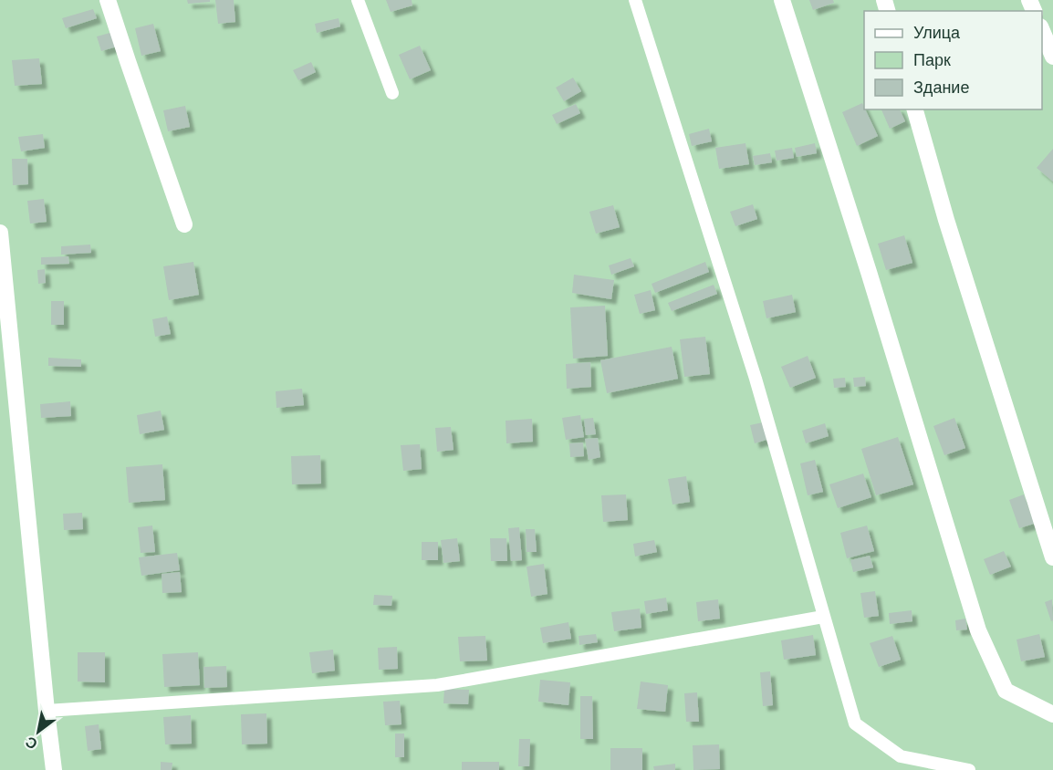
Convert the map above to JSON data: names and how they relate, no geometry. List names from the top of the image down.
{
  "legend": ["Улица", "Парк", "Здание"],
  "north": "bottom left"
}
